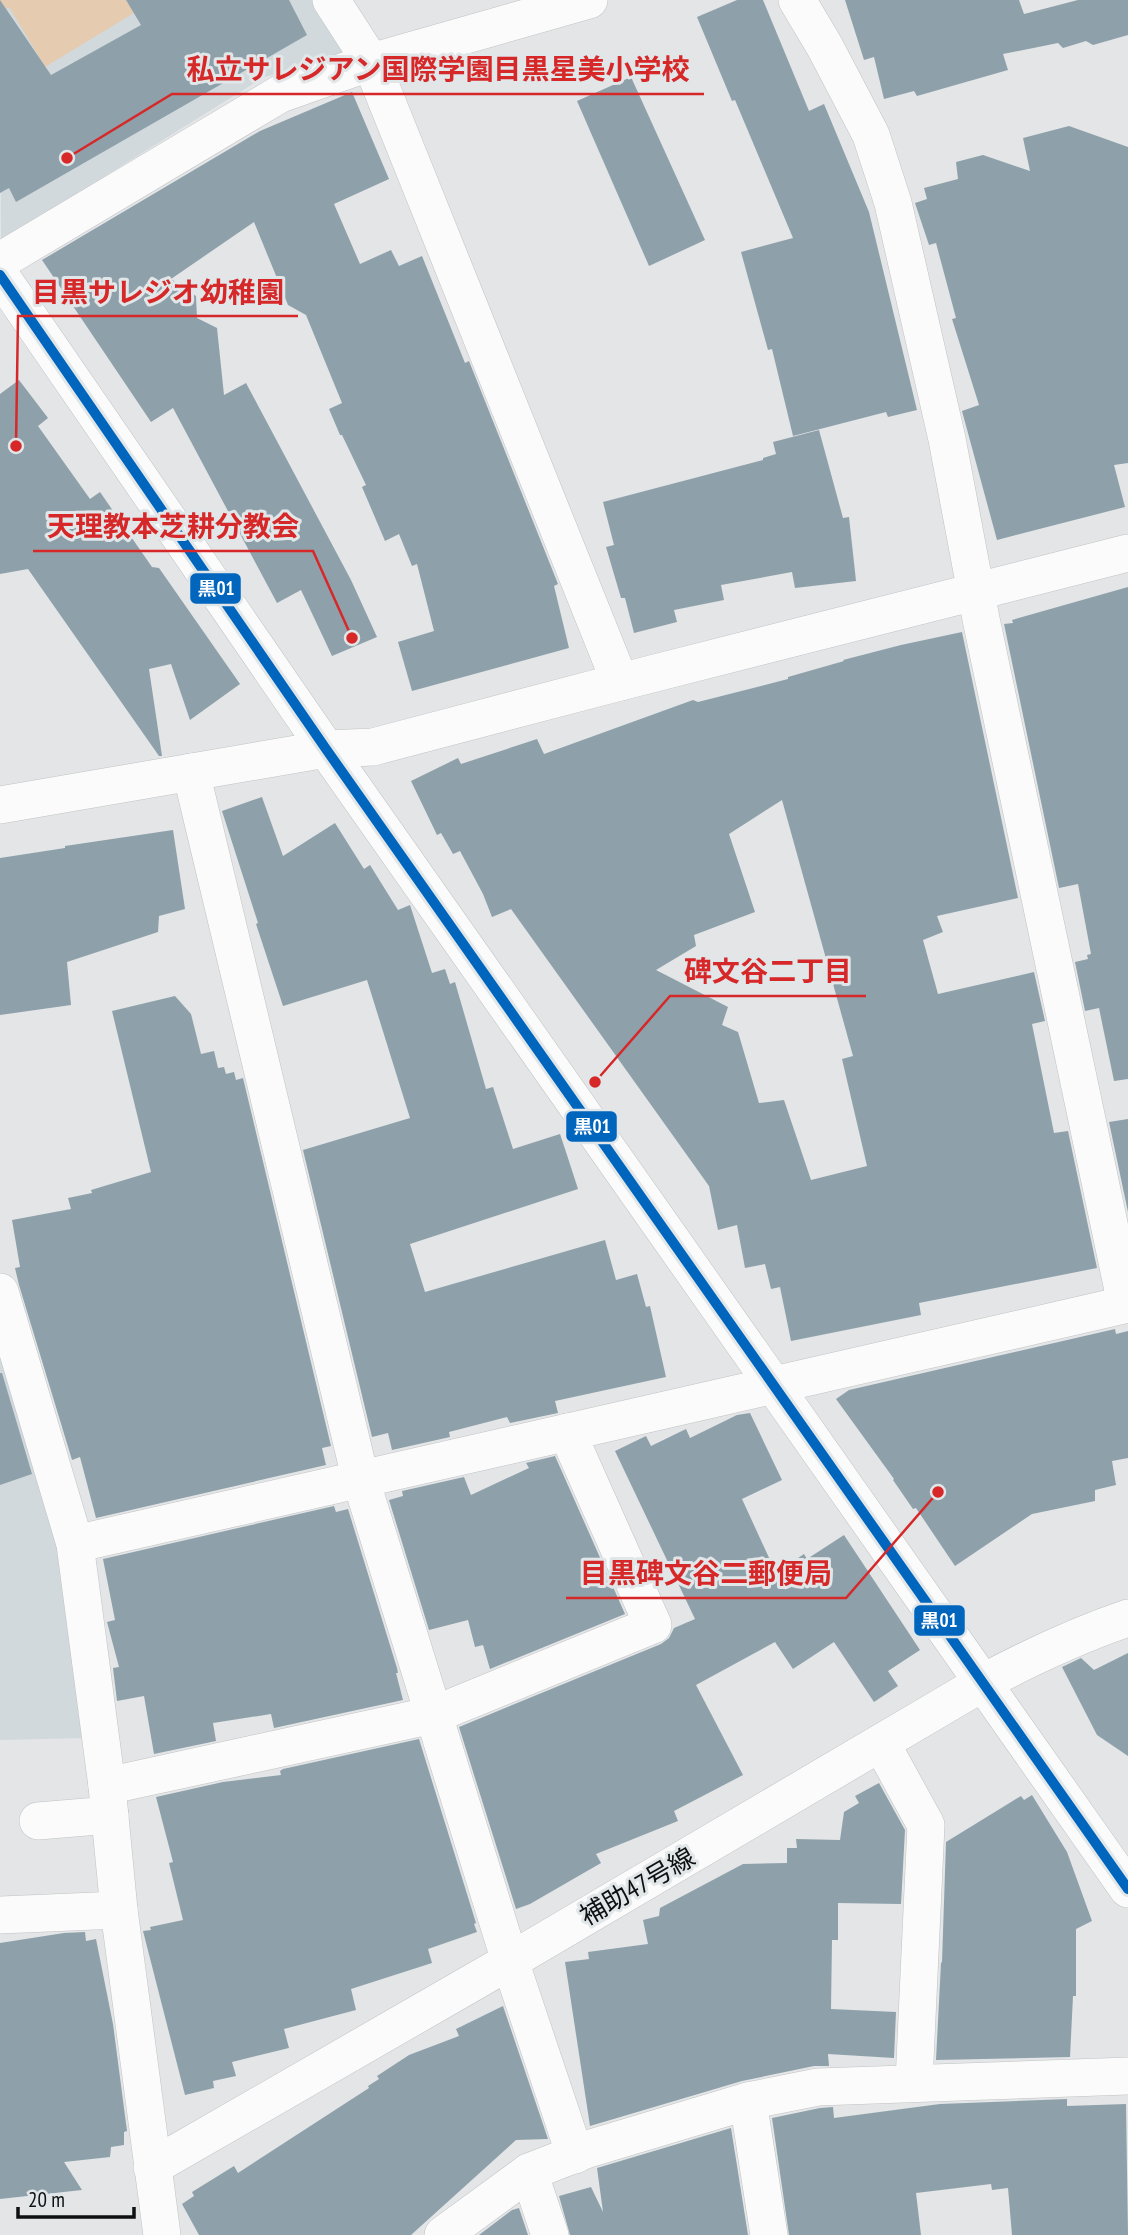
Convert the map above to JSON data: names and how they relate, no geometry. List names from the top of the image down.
{
  "streets": {
    "street": ["補助47号線"]
  },
  "places": [
    "私立サレジアン国際学園目黒星美小学校",
    "目黒サレジオ幼稚園",
    "天理教本芝耕分教会",
    "碑文谷二丁目",
    "目黒碑文谷二郵便局"
  ],
  "lines": ["transit line 黒01"],
  "scale_bar": "20 m"
}
